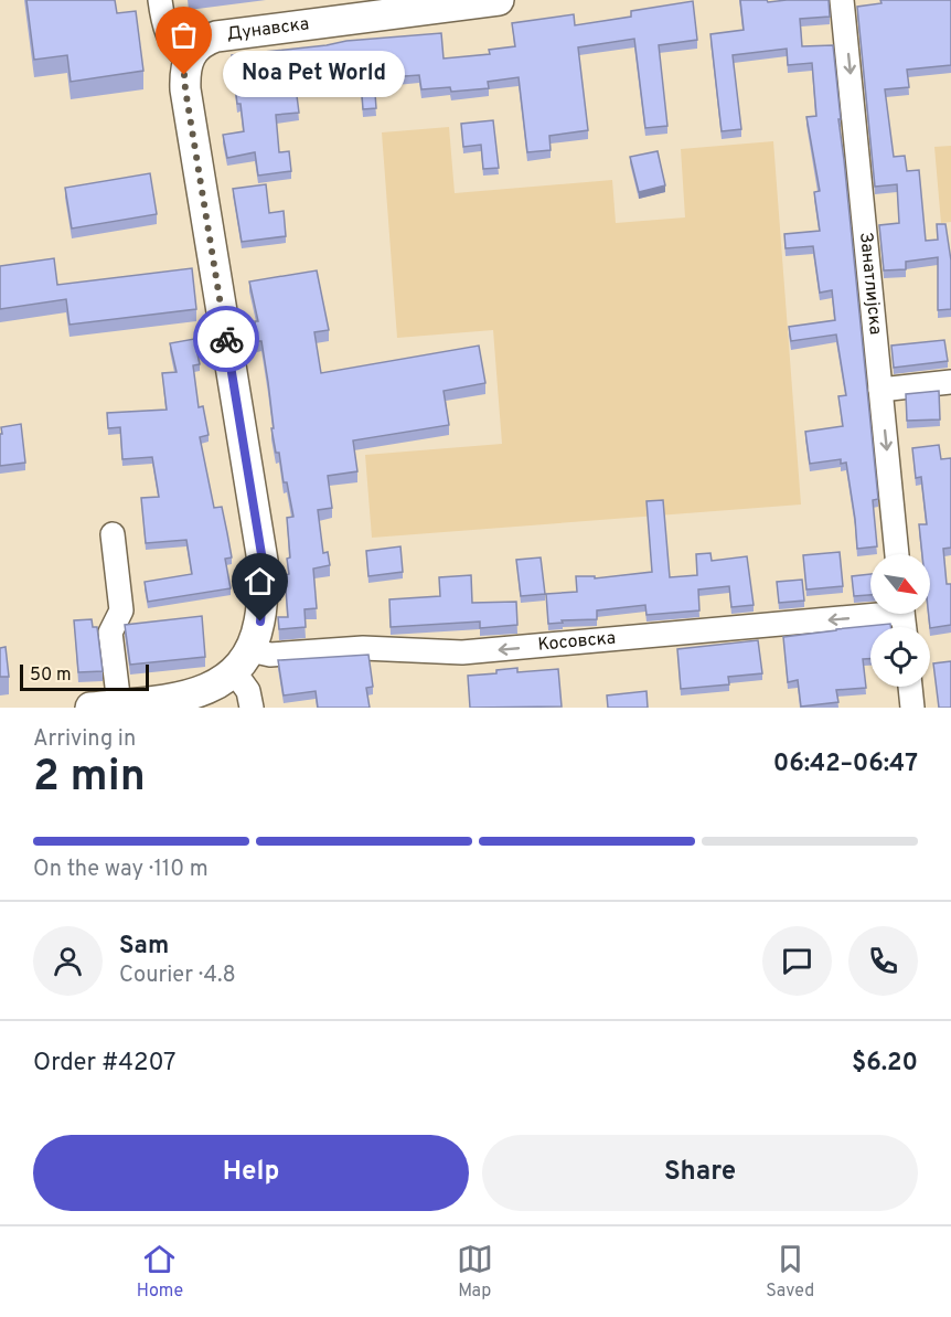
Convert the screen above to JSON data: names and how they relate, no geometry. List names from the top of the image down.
{
  "streets": {
    "main road": ["Дунавска"],
    "street": ["Занатлијска", "Косовска"]
  },
  "one_way": ["Занатлијска", "Косовска"],
  "places": ["Noa Pet World"],
  "scale_bar": "50 m",
  "north": "bottom right",
  "page": {
    "bubble": "Noa Pet World",
    "scale": "50 m",
    "heading": ["2 min", "Arriving in", "06:42–06:47"],
    "panel": [
      "Sam",
      "Courier · 4.8",
      "Order #4207",
      "$6.20"
    ],
    "bar": "On the way · 110 m",
    "buttons": ["Help", "Share"],
    "tabs": ["Home", "Map", "Saved"]
  }
}
